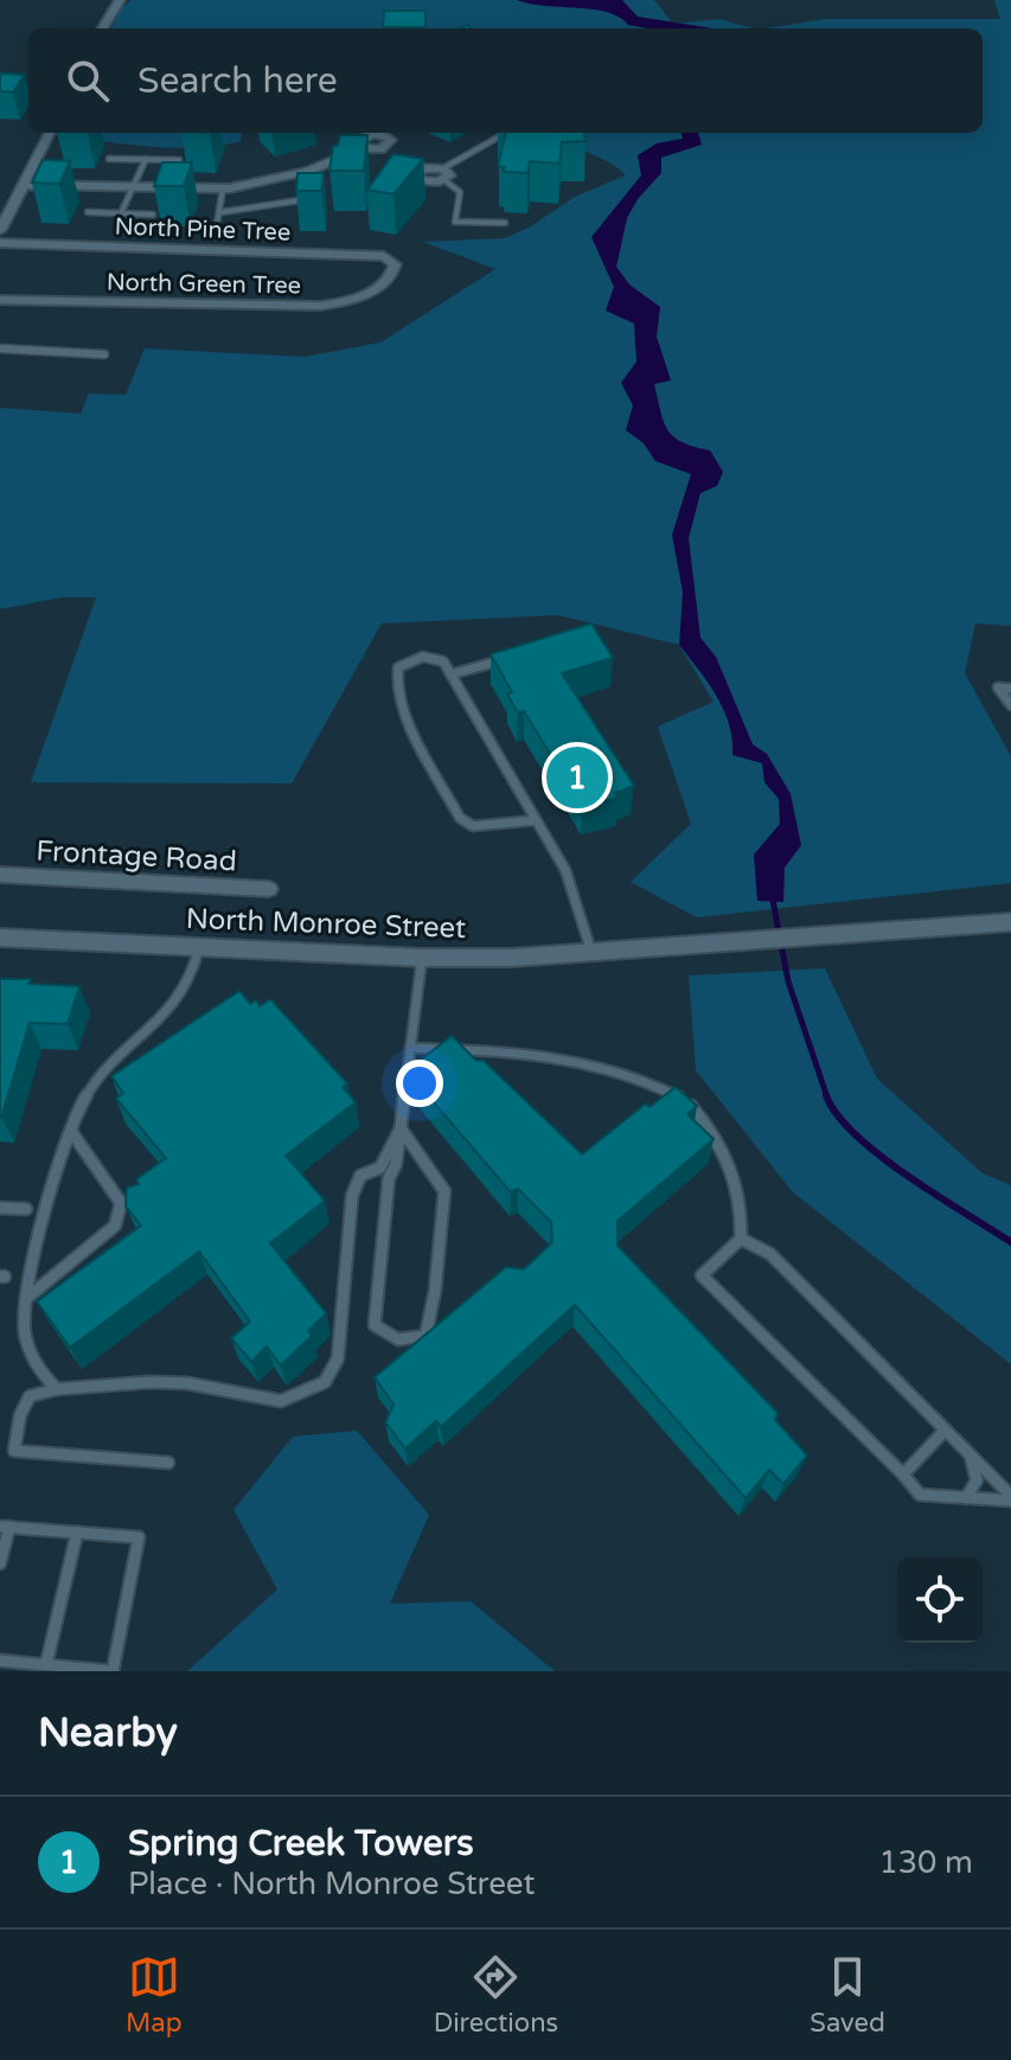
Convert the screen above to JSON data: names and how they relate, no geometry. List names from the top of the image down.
{
  "streets": {
    "street": [
      "North Pine Tree",
      "North Green Tree",
      "Frontage Road",
      "North Monroe Street"
    ]
  },
  "crossings": [
    ["North Pine Tree", "North Green Tree"]
  ],
  "page": {
    "search": "Search here",
    "pins": "1",
    "heading": "Nearby",
    "list": [
      {
        "mark": "1",
        "name": "Spring Creek Towers",
        "note": "Place · North Monroe Street",
        "value": "130 m"
      }
    ],
    "nav": ["Map", "Directions", "Saved"]
  }
}
